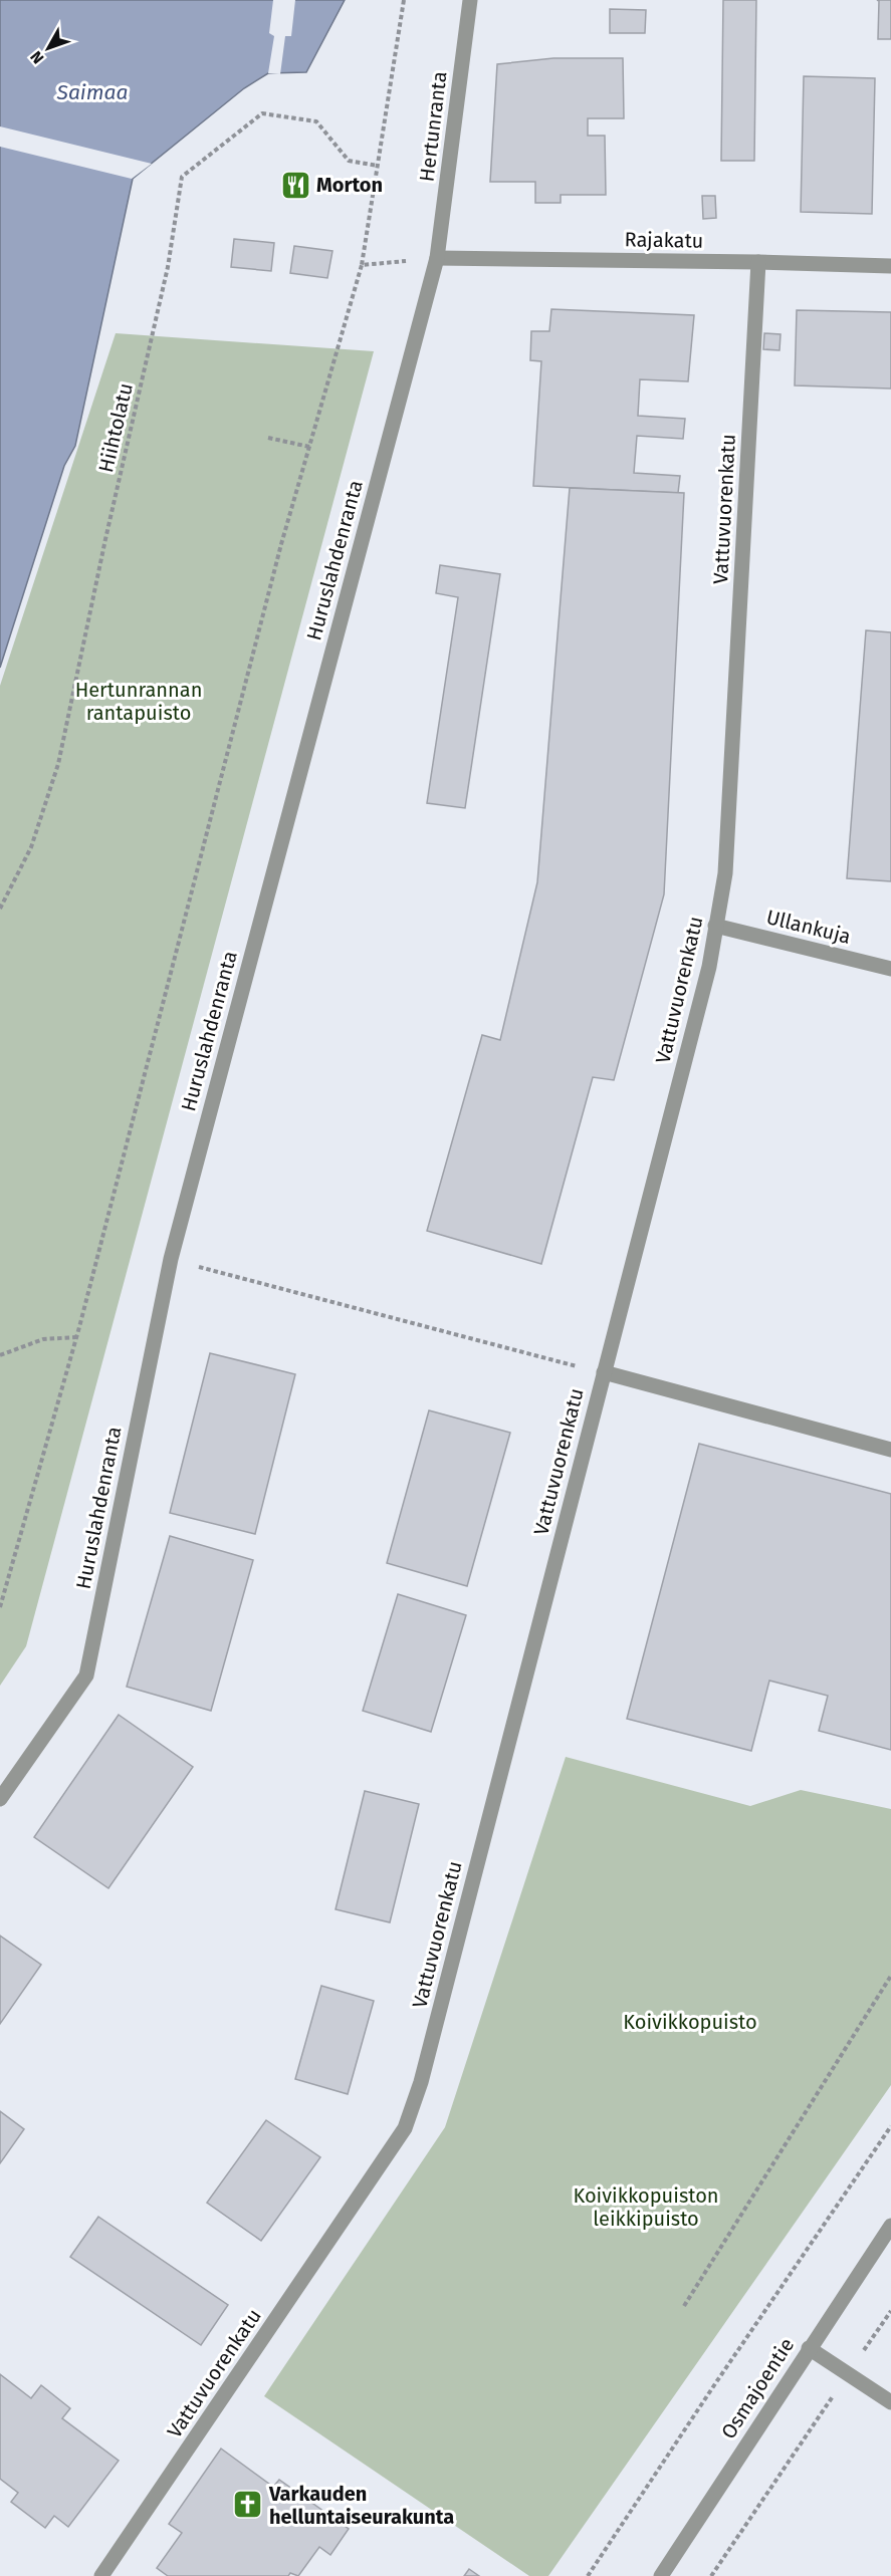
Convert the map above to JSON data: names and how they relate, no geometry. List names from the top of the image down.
{
  "streets": {
    "street": [
      "Hertunranta",
      "Rajakatu",
      "Vattuvuorenkatu",
      "Huruslahdenranta",
      "Ullankuja",
      "Osmajoentie"
    ],
    "path": ["Hiihtolatu"]
  },
  "crossings": [
    ["Hertunranta", "Rajakatu"],
    ["Hertunranta", "Huruslahdenranta"],
    ["Rajakatu", "Vattuvuorenkatu"],
    ["Rajakatu", "Huruslahdenranta"],
    ["Vattuvuorenkatu", "Ullankuja"]
  ],
  "water": ["Saimaa"],
  "parks": ["Hertunrannan rantapuisto", "Koivikkopuisto", "Koivikkopuiston leikkipuisto"],
  "places": {
    "restaurant": ["Morton"],
    "church": ["Varkauden helluntaiseurakunta"]
  },
  "north": "bottom left"
}
